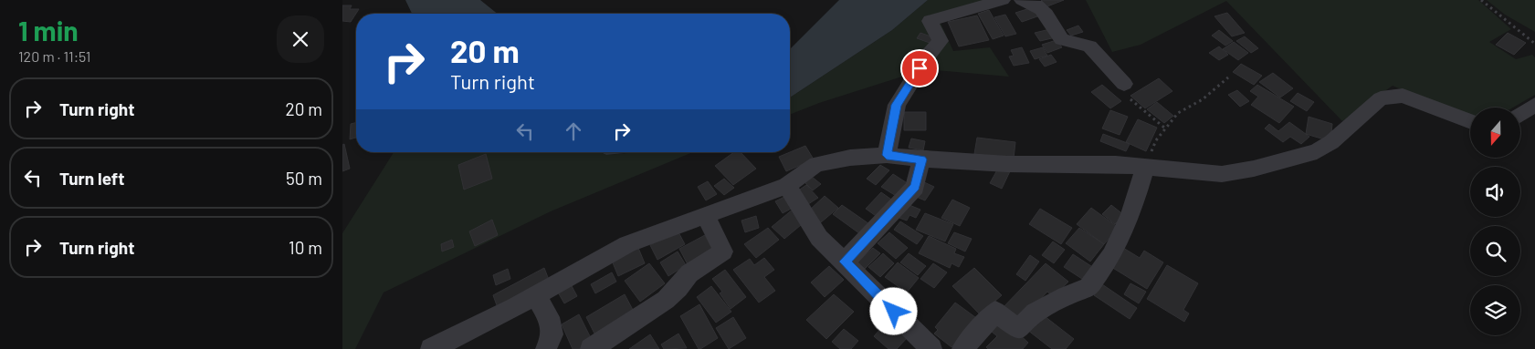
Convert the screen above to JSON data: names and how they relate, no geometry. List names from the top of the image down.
{
  "north": "bottom",
  "page": {
    "heading": ["1 min", "120 m · 11:51"],
    "turn": ["20 m", "Turn right"],
    "list": [
      {
        "name": "Turn right",
        "value": "20 m"
      },
      {
        "name": "Turn left",
        "value": "50 m"
      },
      {
        "name": "Turn right",
        "value": "10 m"
      }
    ]
  }
}
